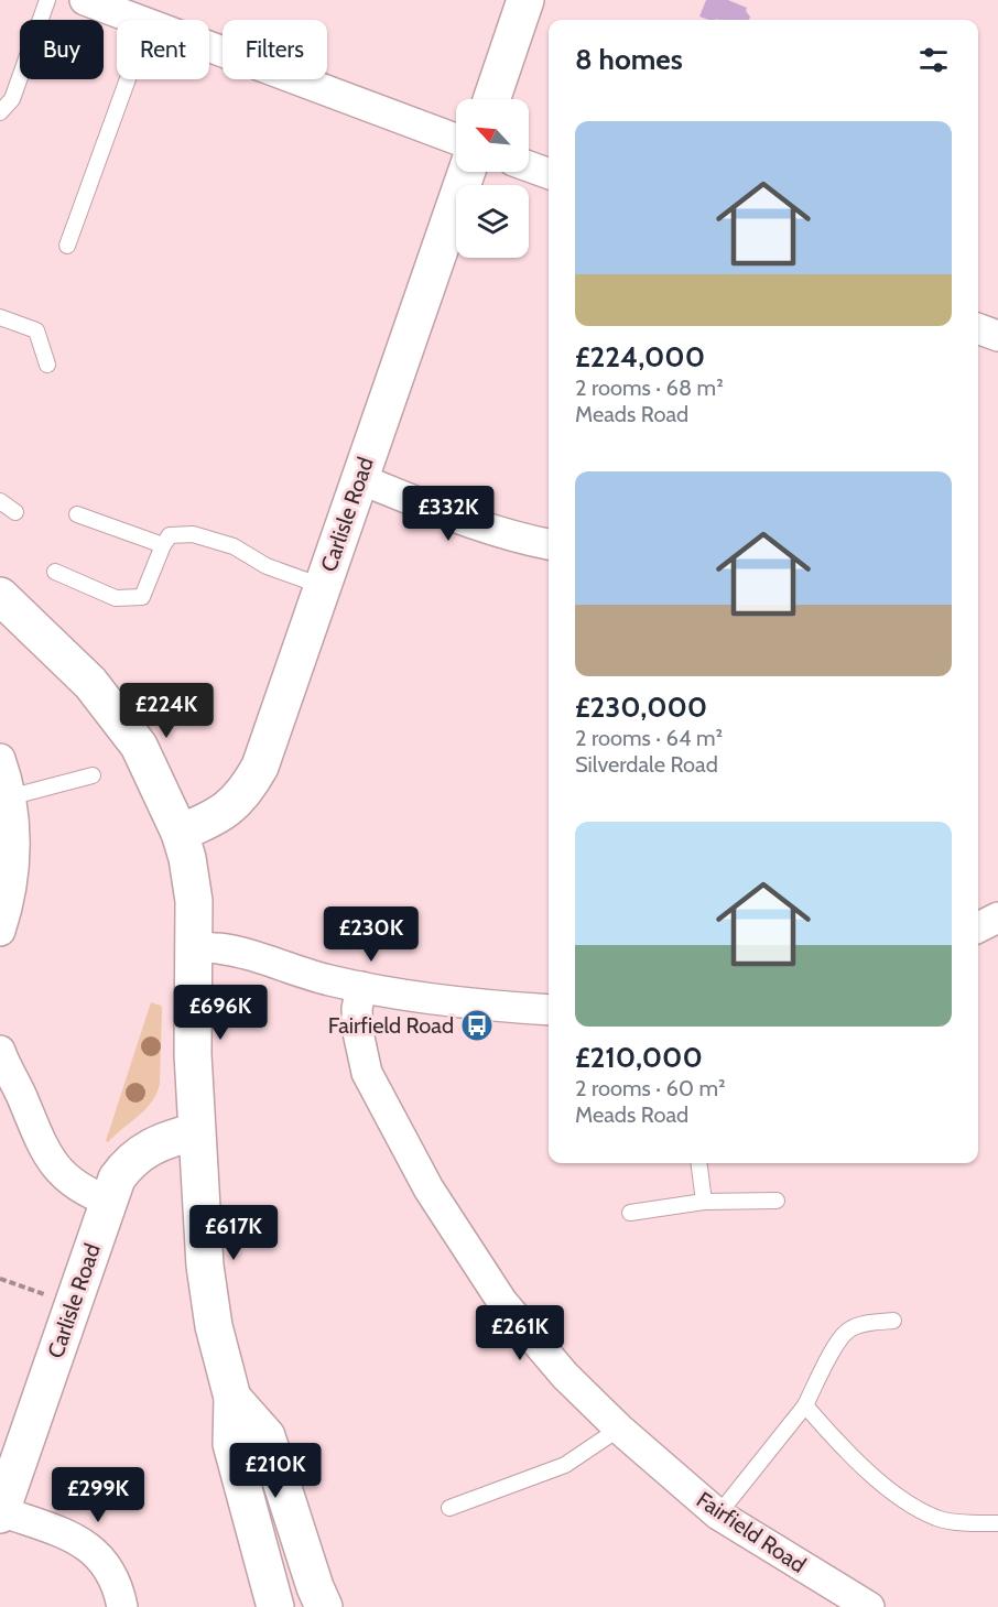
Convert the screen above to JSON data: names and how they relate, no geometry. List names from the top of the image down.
{
  "streets": {
    "street": ["Carlisle Road", "Fairfield Road"]
  },
  "places": {
    "bus stop": ["Fairfield Road"]
  },
  "north": "top left",
  "page": {
    "chip": ["Buy", "Rent", "Filters"],
    "heading": "8 homes",
    "list": [
      {
        "name": "£224,000",
        "note": "2 rooms · 68 m² · Meads Road"
      },
      {
        "name": "£230,000",
        "note": "2 rooms · 64 m² · Silverdale Road"
      },
      {
        "name": "£210,000",
        "note": "2 rooms · 60 m² · Meads Road"
      }
    ],
    "price": [
      "£332K",
      "£224K",
      "£230K",
      "£696K",
      "£617K",
      "£261K",
      "£210K",
      "£299K"
    ]
  }
}
